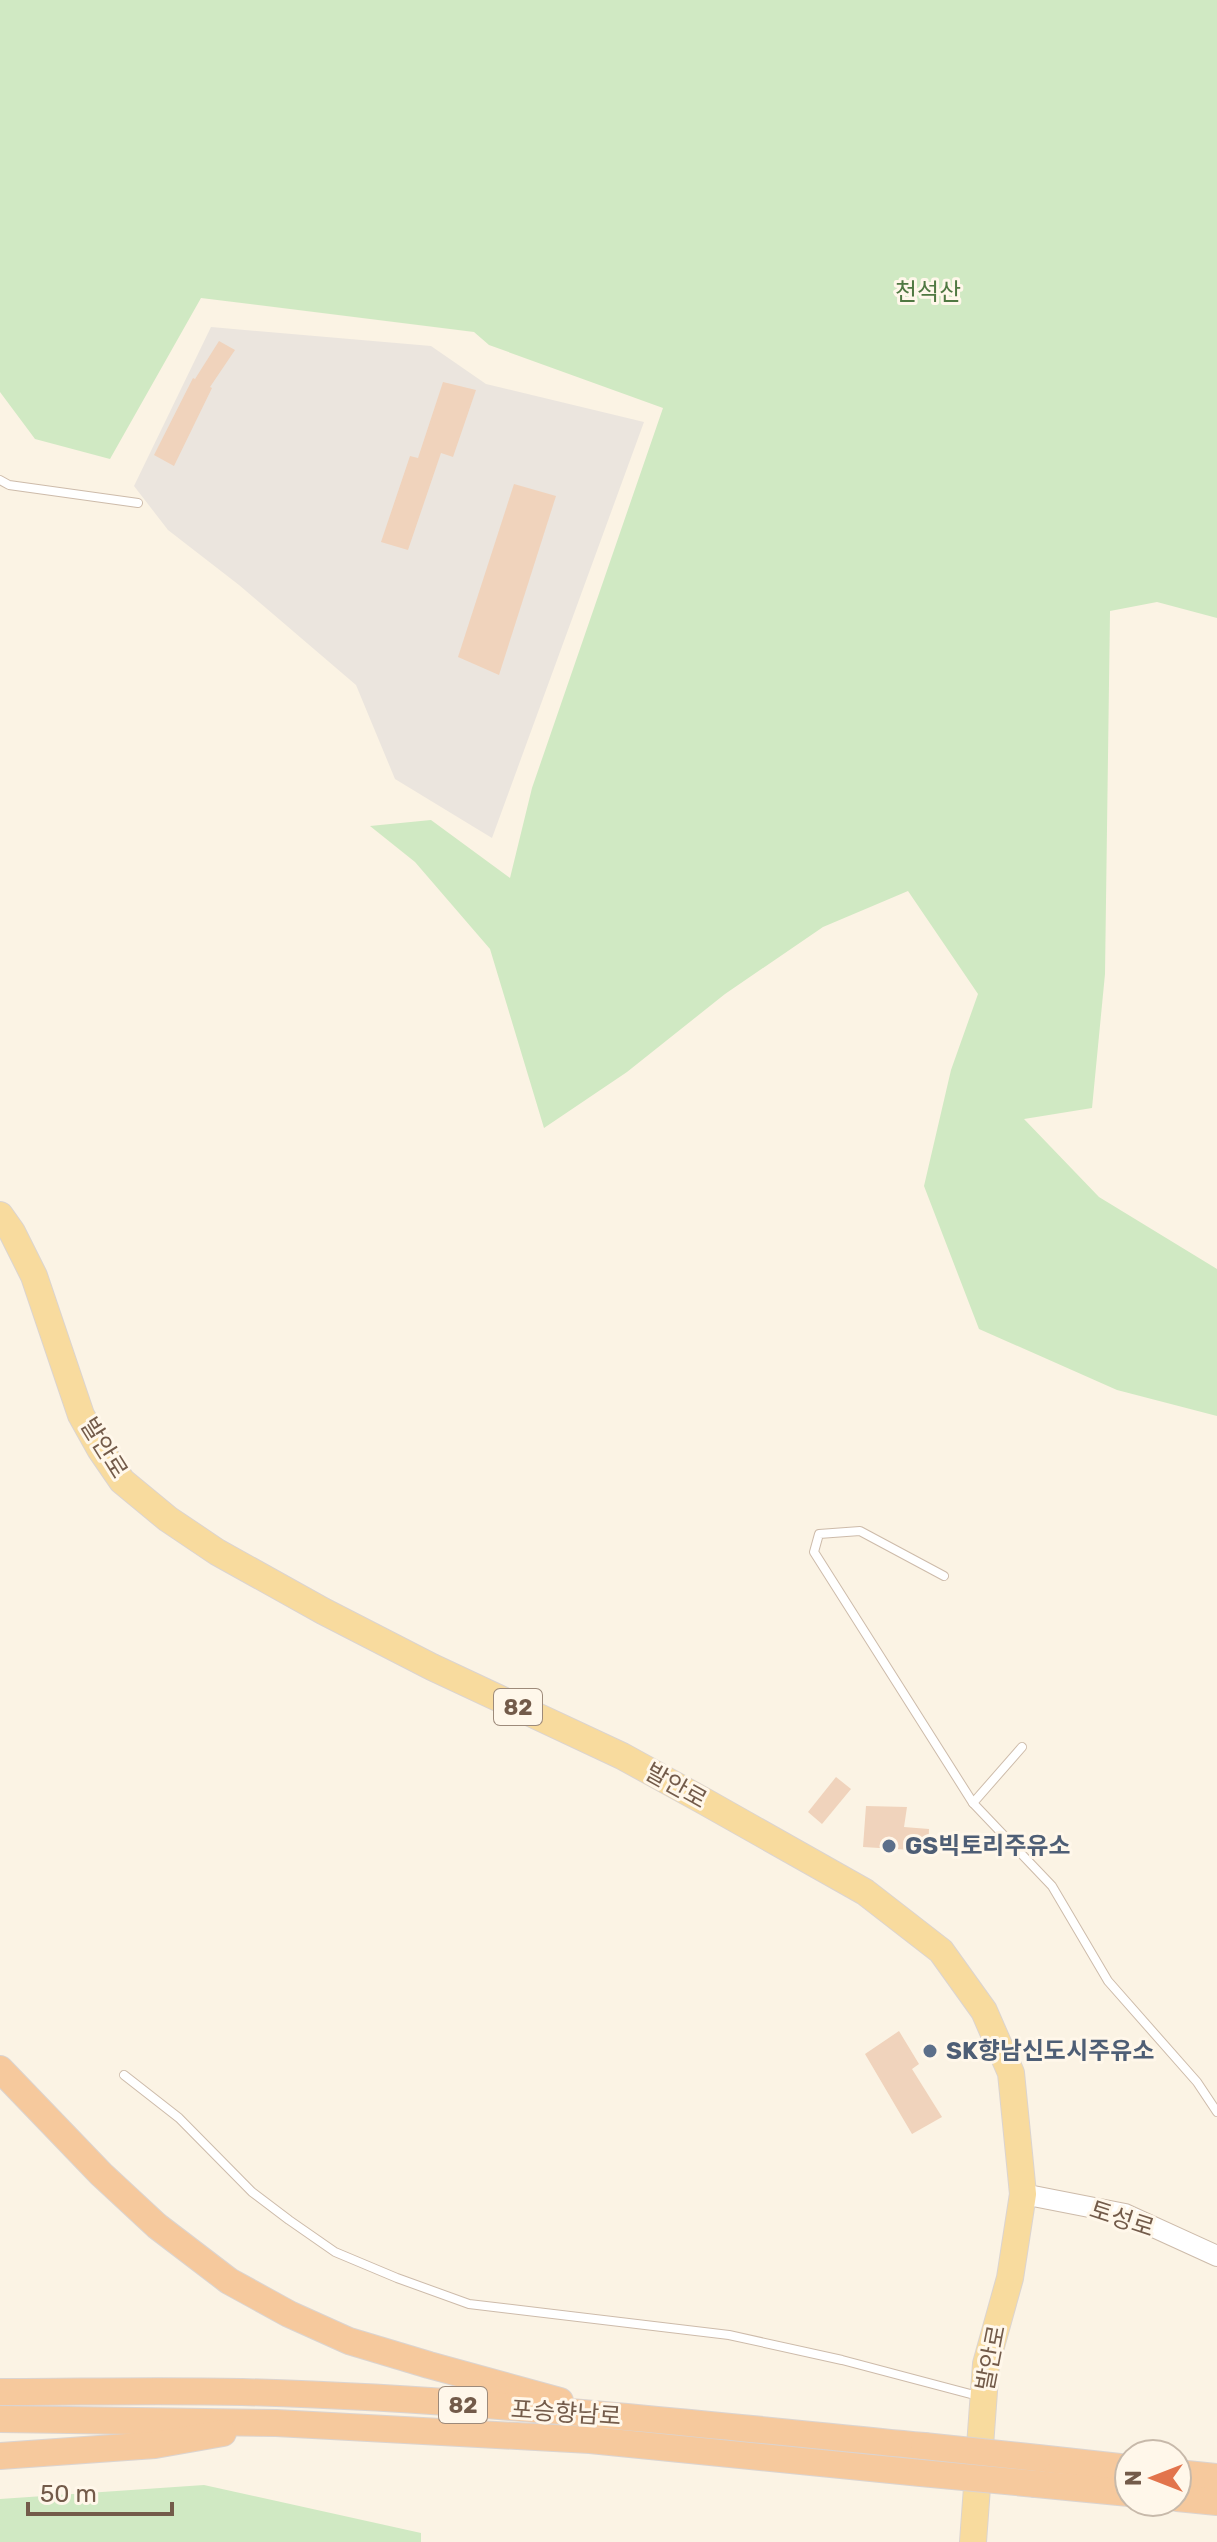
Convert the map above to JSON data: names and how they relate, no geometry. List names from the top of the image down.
{
  "streets": {
    "highway": ["82", "포승향남로"],
    "main road": ["발안로"],
    "street": ["토성로"]
  },
  "crossings": [
    ["발안로", "토성로"]
  ],
  "parks": ["천석산"],
  "places": ["GS빅토리주유소", "SK향남신도시주유소"],
  "scale_bar": "50 m",
  "north": "left"
}
